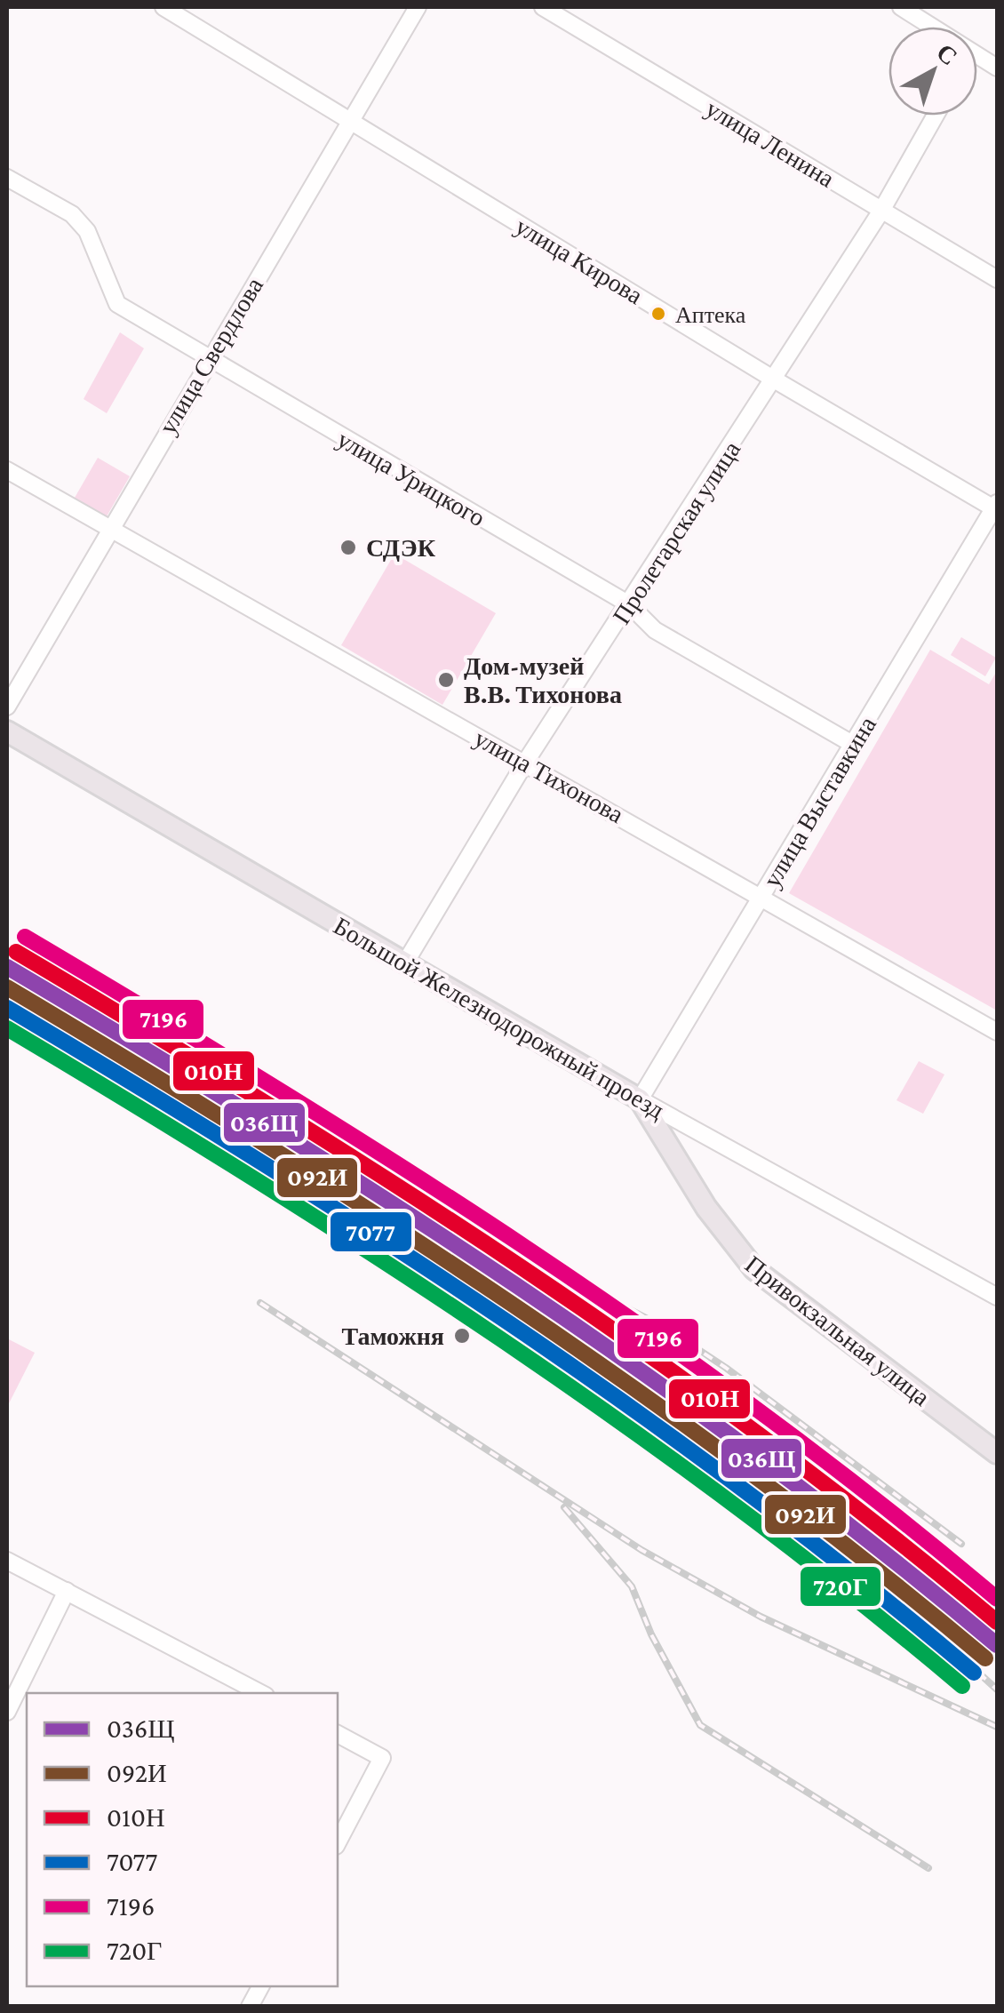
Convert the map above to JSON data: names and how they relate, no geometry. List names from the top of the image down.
{
  "streets": {
    "main road": ["Большой Железнодорожный проезд", "Привокзальная улица"],
    "street": [
      "улица Ленина",
      "улица Кирова",
      "улица Свердлова",
      "улица Урицкого",
      "Пролетарская улица",
      "улица Тихонова",
      "улица Выставкина"
    ]
  },
  "crossings": [
    ["улица Ленина", "Пролетарская улица"],
    ["улица Кирова", "улица Свердлова"],
    ["улица Кирова", "Пролетарская улица"],
    ["улица Кирова", "улица Выставкина"],
    ["улица Свердлова", "улица Урицкого"],
    ["улица Свердлова", "улица Тихонова"],
    ["улица Урицкого", "Пролетарская улица"],
    ["улица Урицкого", "улица Выставкина"],
    ["Пролетарская улица", "улица Тихонова"],
    ["Пролетарская улица", "Большой Железнодорожный проезд"],
    ["улица Тихонова", "улица Выставкина"],
    ["улица Выставкина", "Большой Железнодорожный проезд"],
    ["улица Выставкина", "Привокзальная улица"],
    ["Большой Железнодорожный проезд", "Привокзальная улица"]
  ],
  "places": [
    "Аптека",
    "СДЭК",
    "Дом-музей В.В. Тихонова",
    "Таможня"
  ],
  "lines": [
    "transit line 7196",
    "transit line 010Н",
    "transit line 036Щ",
    "transit line 092И",
    "transit line 7077",
    "transit line 720Г"
  ],
  "legend": [
    "036Щ",
    "092И",
    "010Н",
    "7077",
    "7196",
    "720Г"
  ],
  "north": "top right"
}
